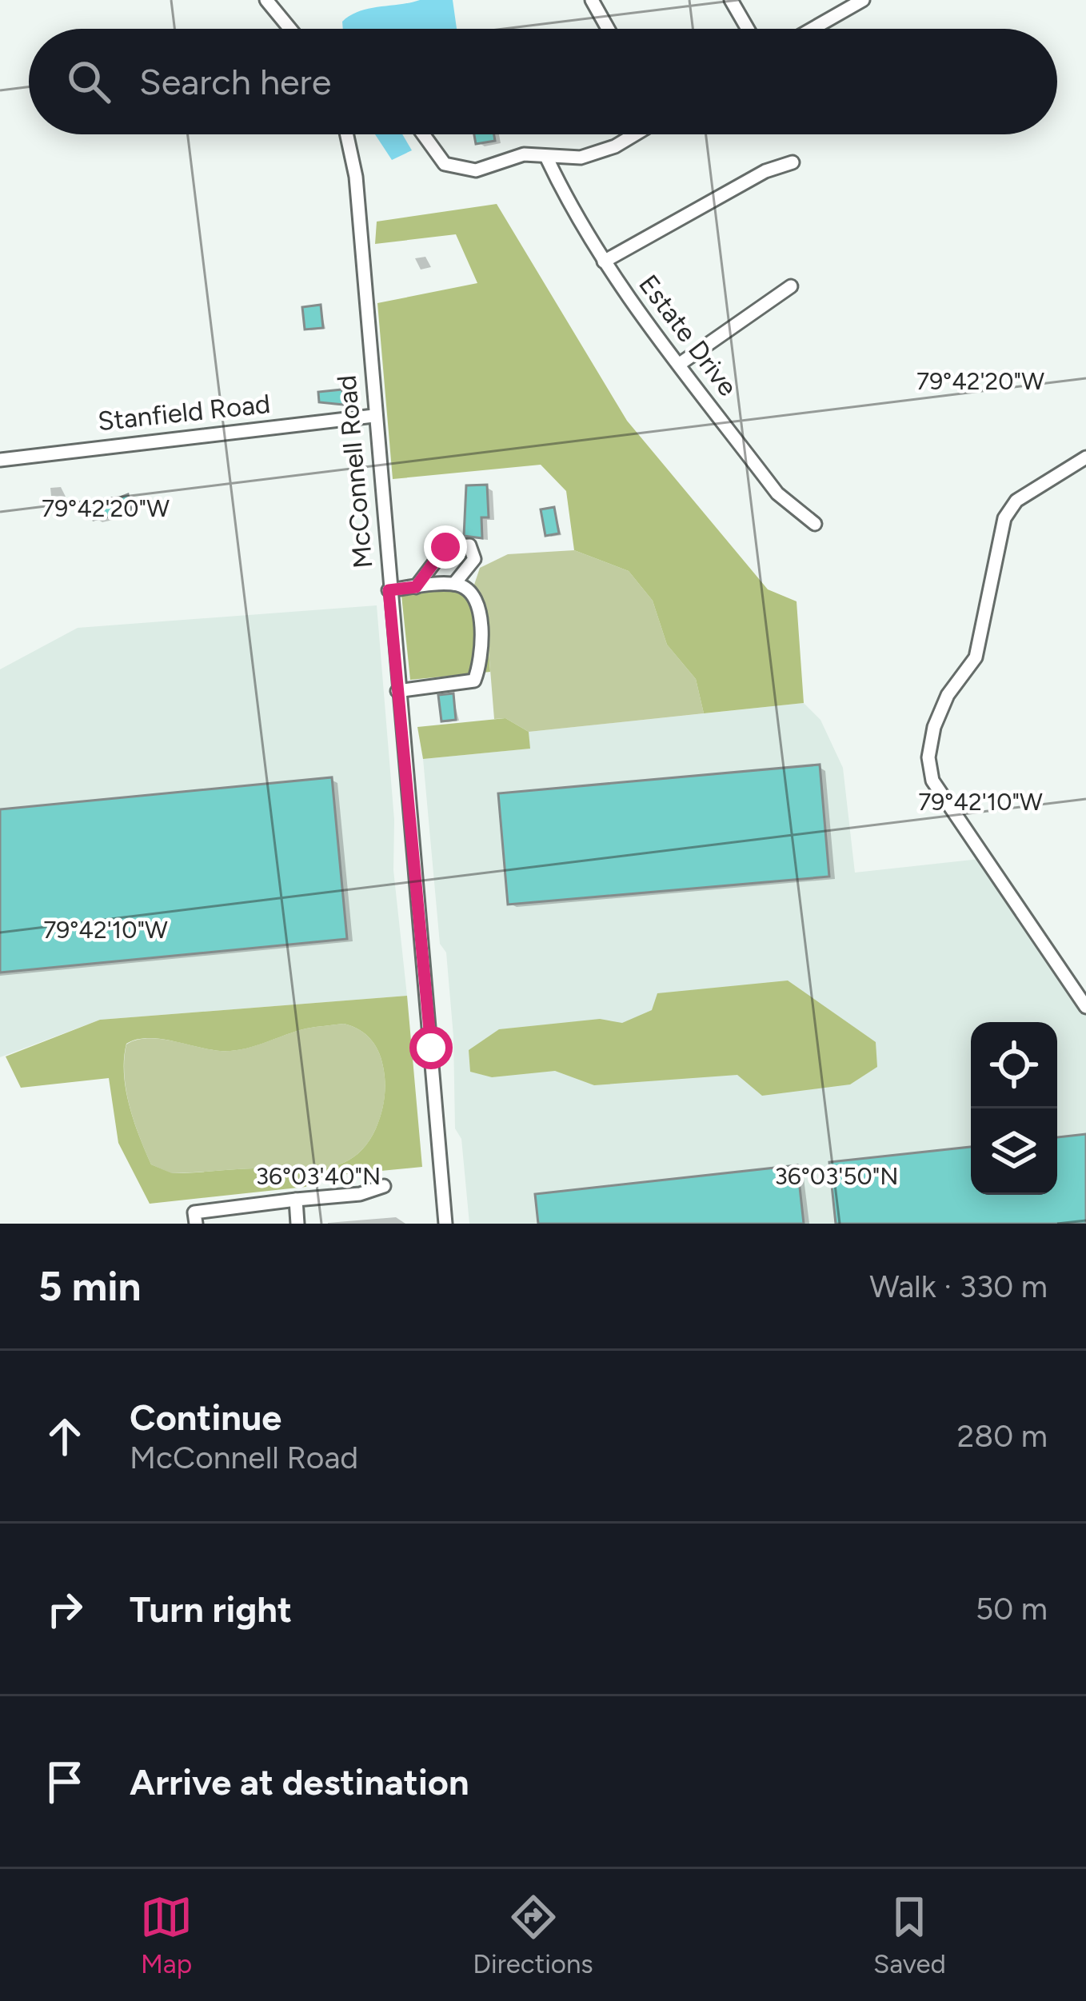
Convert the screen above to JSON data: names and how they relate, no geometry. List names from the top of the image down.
{
  "streets": {
    "street": ["Estate Drive", "Stanfield Road", "McConnell Road"]
  },
  "crossings": [
    ["Stanfield Road", "McConnell Road"]
  ],
  "page": {
    "search": "Search here",
    "heading": ["5 min", "Walk · 330 m"],
    "list": [
      ["Continue", "McConnell Road", "280 m"],
      ["Turn right", "50 m"],
      "Arrive at destination"
    ],
    "nav": ["Map", "Directions", "Saved"]
  },
  "coordinates": [
    "79°42'20\"W",
    "79°42'10\"W",
    "36°03'40\"N",
    "36°03'50\"N"
  ]
}
